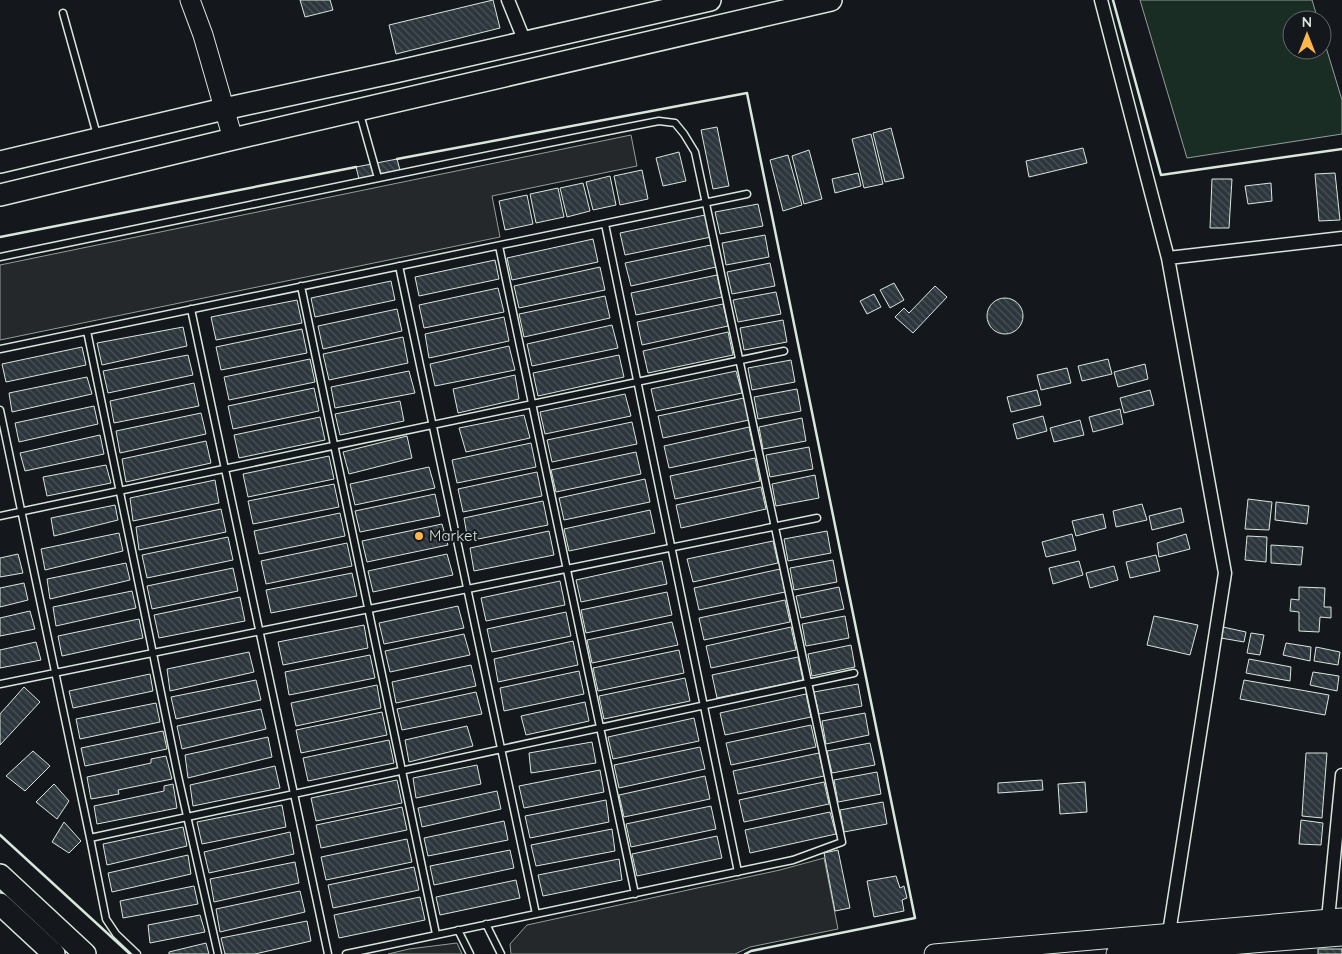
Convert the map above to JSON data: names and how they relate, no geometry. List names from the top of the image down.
{
  "places": ["Market"],
  "north": "top"
}
